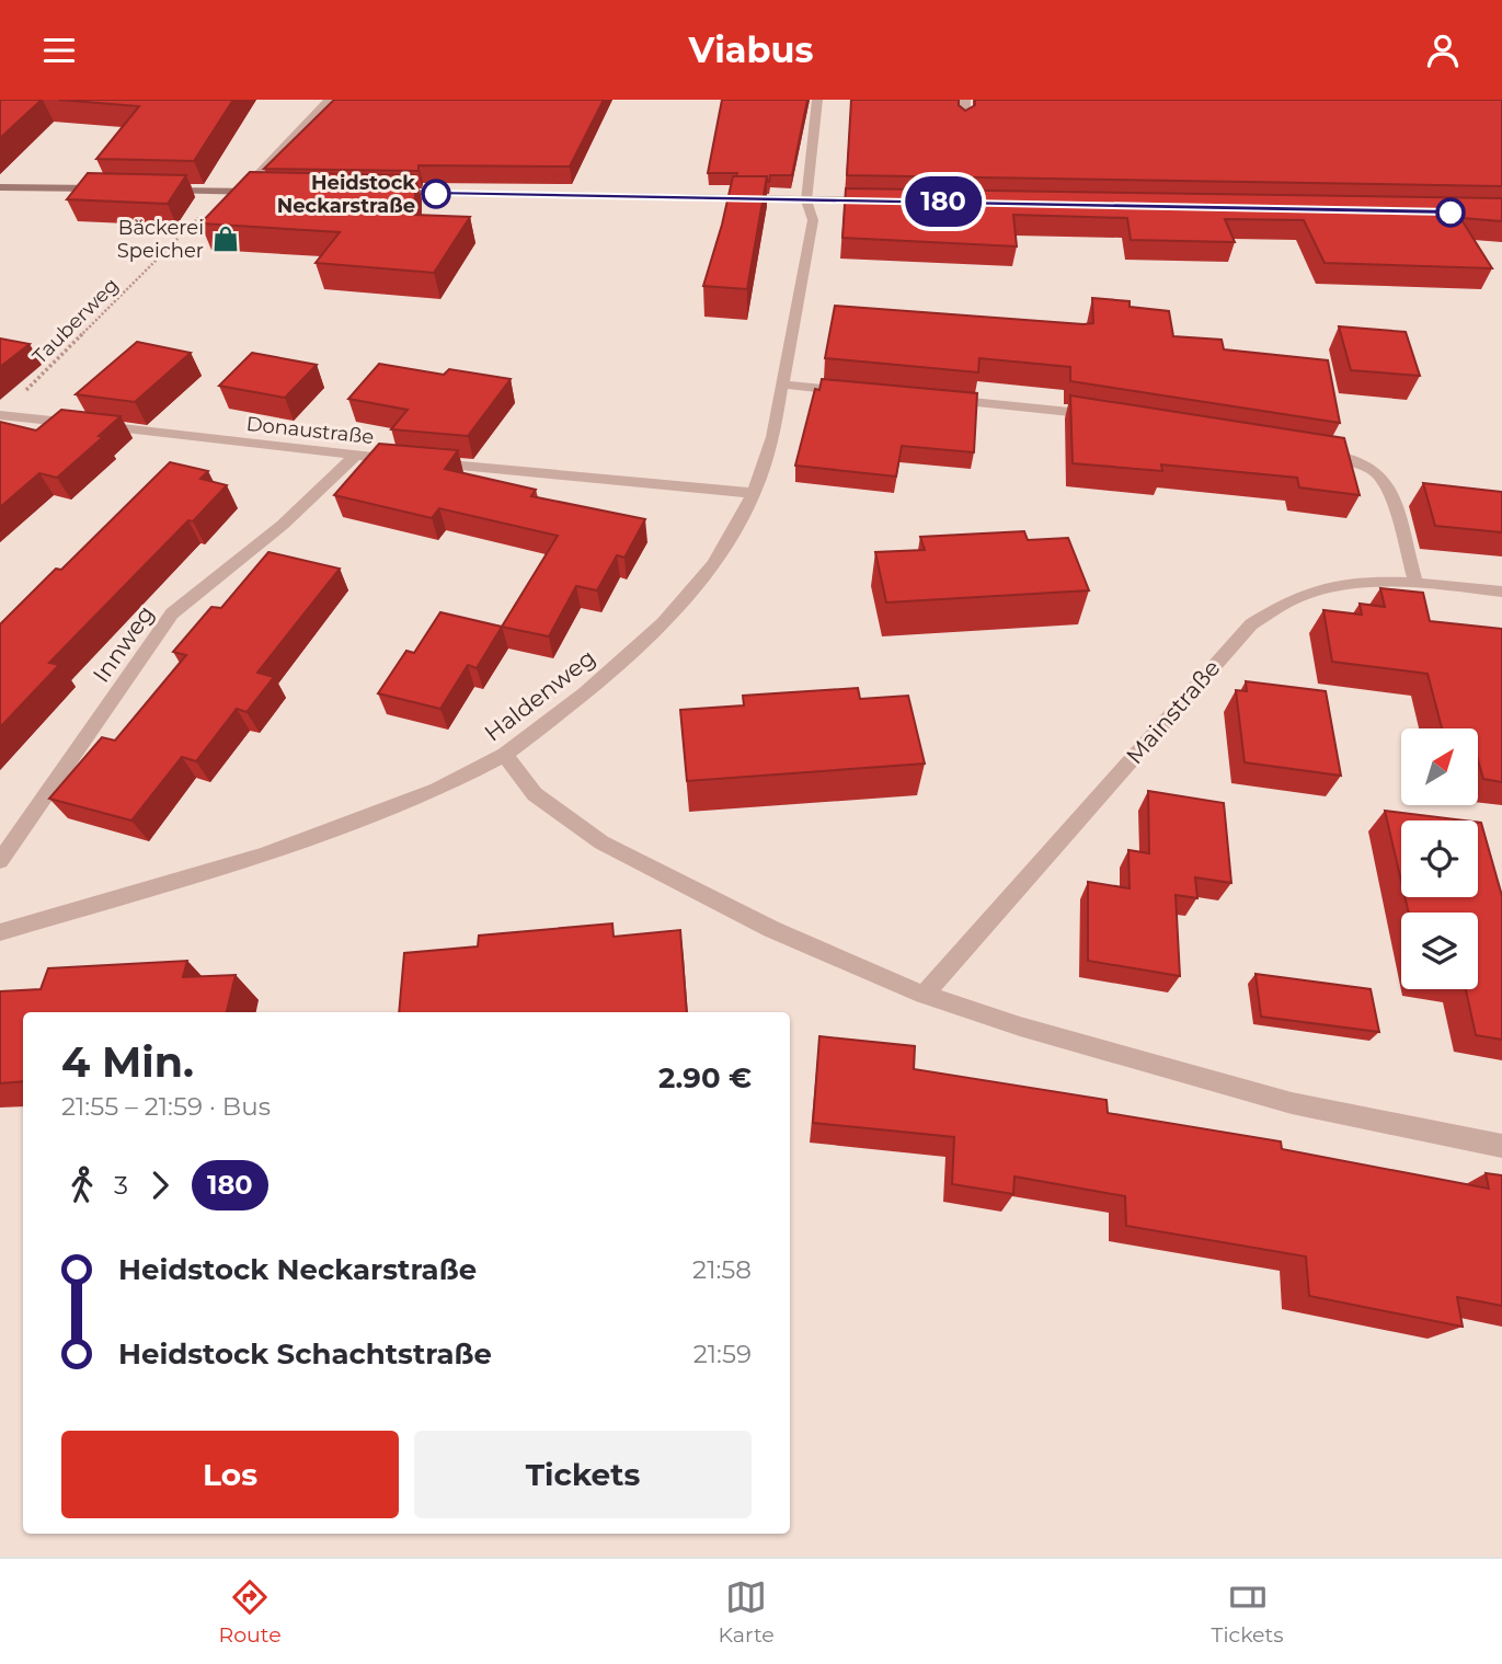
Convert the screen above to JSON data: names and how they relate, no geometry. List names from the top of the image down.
{
  "streets": {
    "street": [
      "Donaustraße",
      "Innweg",
      "Haldenweg",
      "Mainstraße"
    ],
    "path": ["Tauberweg"]
  },
  "crossings": [
    ["Tauberweg", "Donaustraße"],
    ["Donaustraße", "Innweg"],
    ["Donaustraße", "Haldenweg"]
  ],
  "places": {
    "other": ["Heidstock Neckarstraße"],
    "shop": ["Bäckerei Speicher"]
  },
  "lines": ["bus line 180"],
  "north": "top right",
  "page": {
    "header": "Viabus",
    "on_map": "180",
    "heading": ["4 Min.", "21:55 – 21:59 · Bus", "2.90 €"],
    "legs": ["3", "180"],
    "list": [
      {
        "name": "Heidstock Neckarstraße",
        "value": "21:58"
      },
      {
        "name": "Heidstock Schachtstraße",
        "value": "21:59"
      }
    ],
    "buttons": ["Los", "Tickets"],
    "tabs": ["Route", "Karte", "Tickets"]
  }
}
